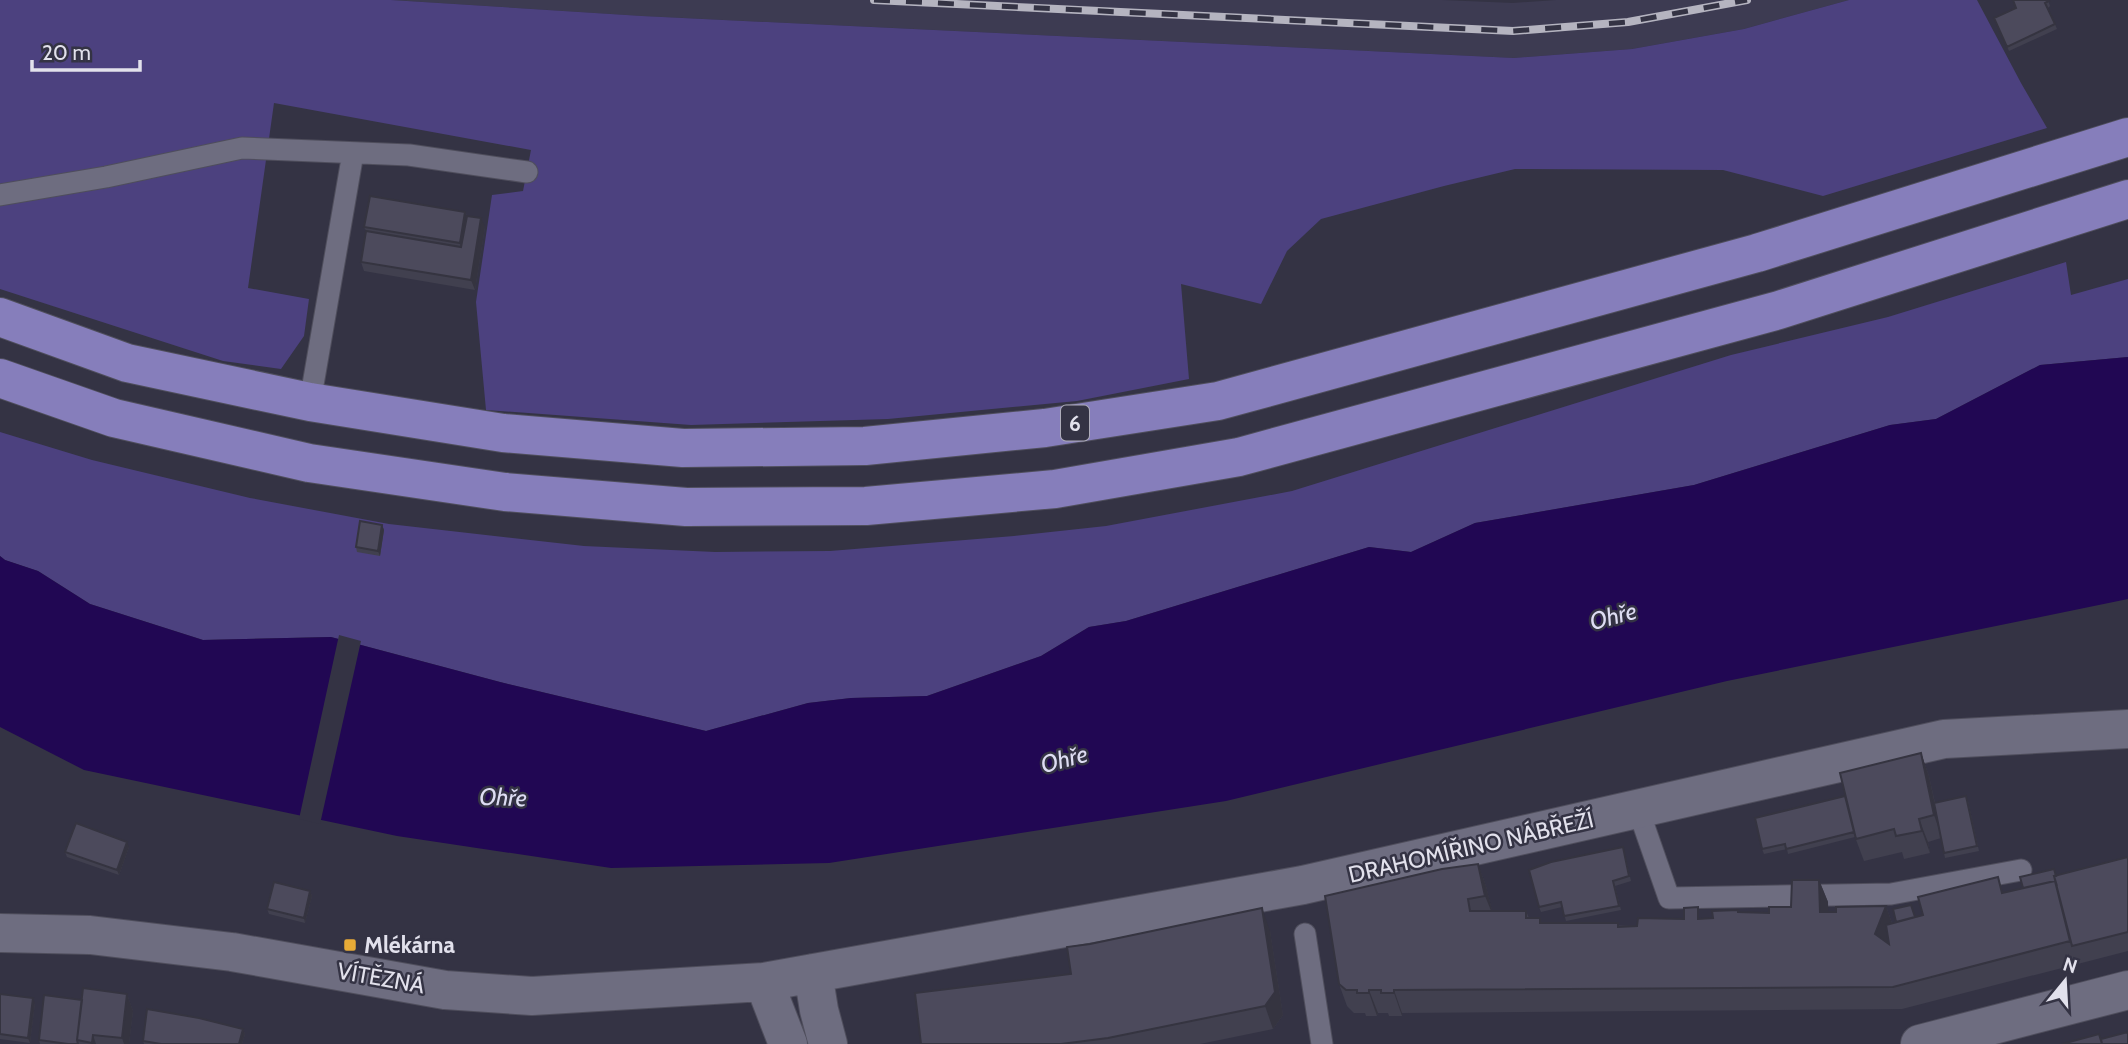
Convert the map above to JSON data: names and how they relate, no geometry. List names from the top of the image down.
{
  "streets": {
    "highway": ["6"],
    "street": ["DRAHOMÍŘINO NÁBŘEŽÍ", "VÍTĚZNÁ"]
  },
  "crossings": [
    ["DRAHOMÍŘINO NÁBŘEŽÍ", "VÍTĚZNÁ"]
  ],
  "water": ["Ohře"],
  "places": {
    "transit": ["Mlékárna"]
  },
  "scale_bar": "20 m",
  "north": "top"
}
